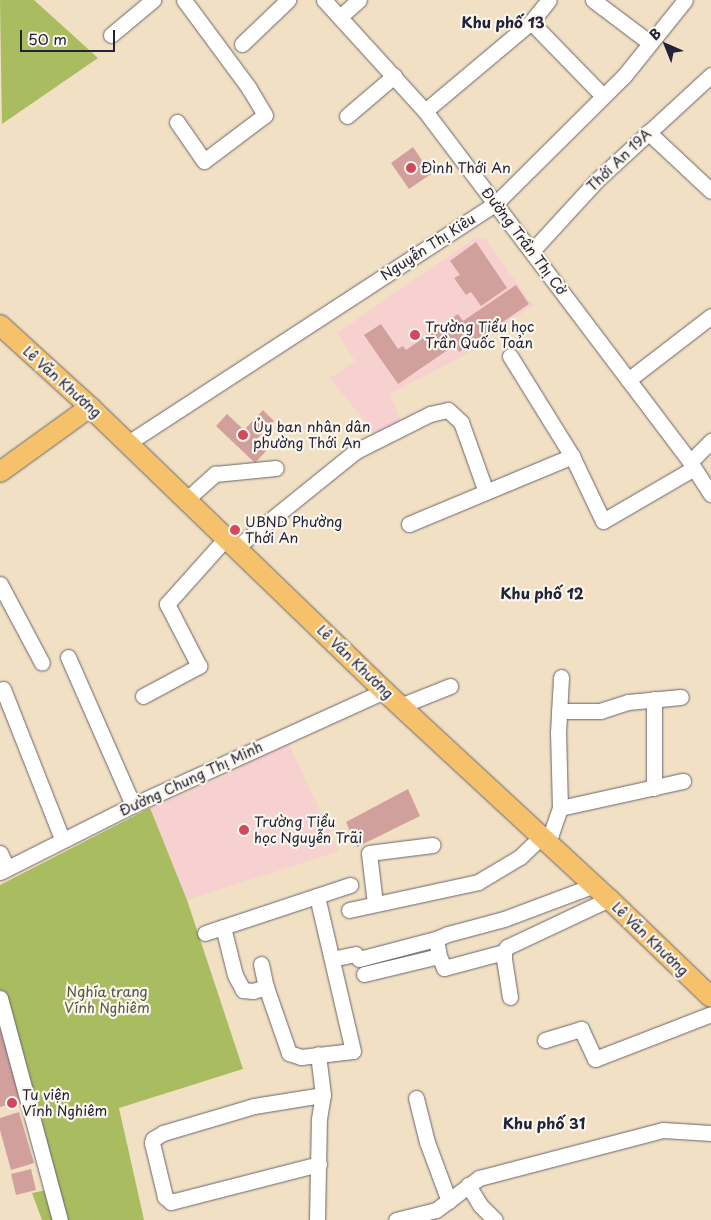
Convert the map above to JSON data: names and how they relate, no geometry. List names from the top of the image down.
{
  "streets": {
    "main road": ["Lê Văn Khương"],
    "street": [
      "Thới An 19A",
      "Đường Trần Thị Cờ",
      "Nguyễn Thị Kiêu",
      "Đường Chung Thị Minh"
    ]
  },
  "crossings": [
    ["Thới An 19A", "Đường Trần Thị Cờ"],
    ["Đường Trần Thị Cờ", "Nguyễn Thị Kiêu"],
    ["Nguyễn Thị Kiêu", "Lê Văn Khương"],
    ["Lê Văn Khương", "Đường Chung Thị Minh"]
  ],
  "districts": ["Khu phố 13", "Khu phố 12", "Khu phố 31"],
  "parks": ["Nghĩa trang Vĩnh Nghiêm"],
  "places": [
    "Đình Thới An",
    "Trường Tiểu học Trần Quốc Toản",
    "Ủy ban nhân dân phường Thới An",
    "UBND Phường Thới An",
    "Trường Tiểu học Nguyễn Trãi",
    "Tu viện Vĩnh Nghiêm"
  ],
  "scale_bar": "50 m",
  "north": "top left"
}
